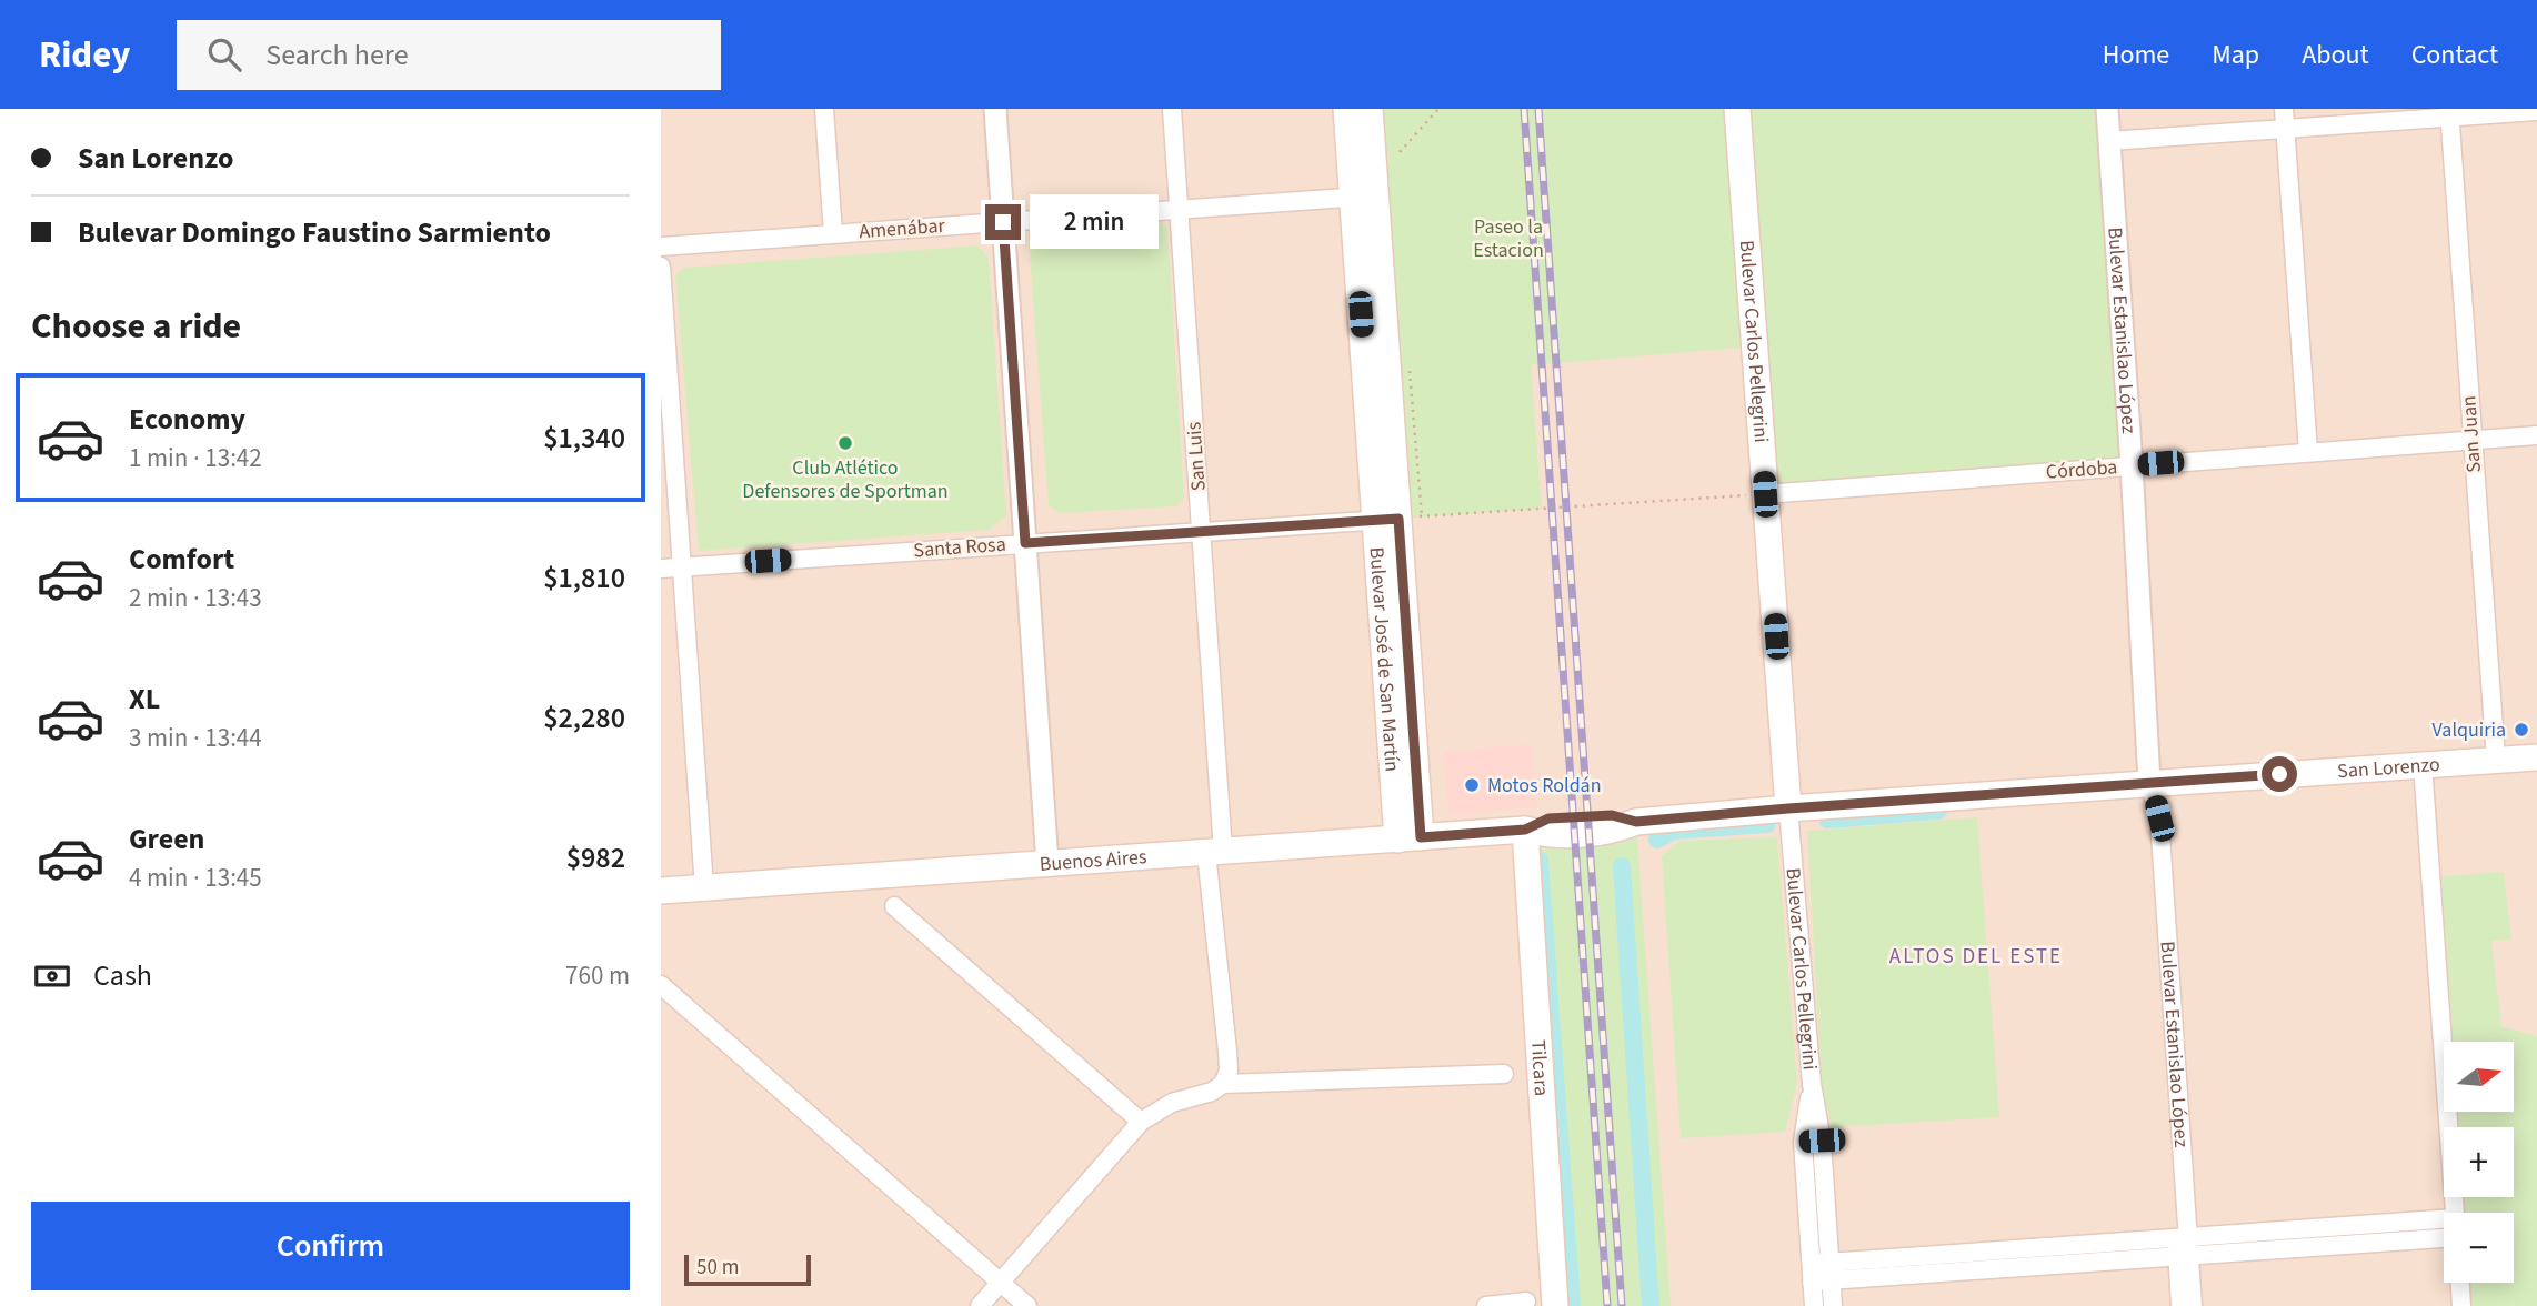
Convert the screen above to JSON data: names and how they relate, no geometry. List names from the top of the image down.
{
  "streets": {
    "main road": [
      "Bulevar Carlos Pellegrini",
      "Bulevar José de San Martín",
      "San Lorenzo",
      "Buenos Aires",
      "Tilcara"
    ],
    "street": [
      "Amenábar",
      "Bulevar Estanislao López",
      "San Juan",
      "San Luis",
      "Córdoba",
      "Santa Rosa"
    ]
  },
  "crossings": [
    ["Amenábar", "San Luis"],
    ["Amenábar", "Bulevar José de San Martín"],
    ["Bulevar Estanislao López", "Córdoba"],
    ["Bulevar Estanislao López", "San Lorenzo"],
    ["Bulevar Carlos Pellegrini", "Córdoba"],
    ["Bulevar Carlos Pellegrini", "San Lorenzo"],
    ["San Juan", "Córdoba"],
    ["San Juan", "San Lorenzo"],
    ["San Luis", "Santa Rosa"],
    ["San Luis", "Buenos Aires"],
    ["Santa Rosa", "Bulevar José de San Martín"],
    ["Bulevar José de San Martín", "Buenos Aires"],
    ["San Lorenzo", "Buenos Aires"],
    ["Buenos Aires", "Tilcara"]
  ],
  "districts": ["ALTOS DEL ESTE"],
  "parks": ["Paseo la Estacion"],
  "places": ["Club Atlético Defensores de Sportman", "Valquiria", "Motos Roldán"],
  "scale_bar": "50 m",
  "north": "right",
  "page": {
    "header": "Ridey",
    "search": "Search here",
    "nav": [
      "Home",
      "Map",
      "About",
      "Contact"
    ],
    "banner": ["San Lorenzo", "Bulevar Domingo Faustino Sarmiento"],
    "bubble": "2 min",
    "heading": "Choose a ride",
    "list": [
      {
        "name": "Economy",
        "note": "1 min · 13:42",
        "value": "$1,340"
      },
      {
        "name": "Comfort",
        "note": "2 min · 13:43",
        "value": "$1,810"
      },
      {
        "name": "XL",
        "note": "3 min · 13:44",
        "value": "$2,280"
      },
      {
        "name": "Green",
        "note": "4 min · 13:45",
        "value": "$982"
      }
    ],
    "pay": ["Cash", "760 m"],
    "map_buttons": ["+", "−"],
    "buttons": "Confirm",
    "scale": "50 m"
  }
}
